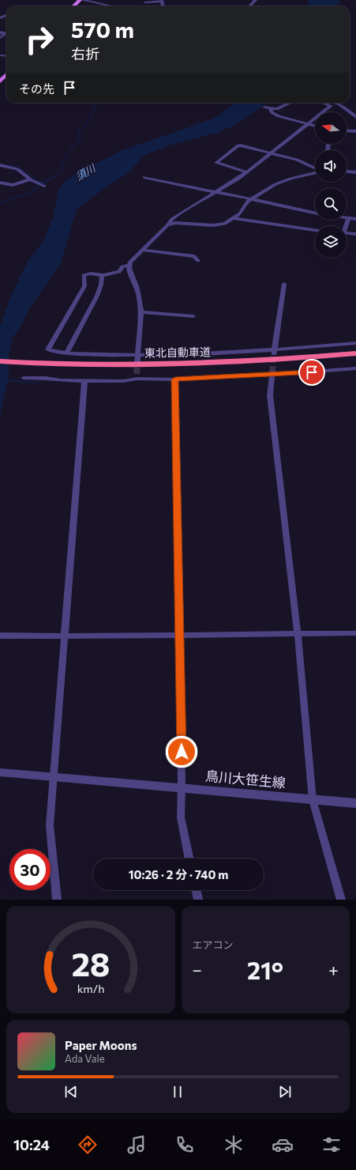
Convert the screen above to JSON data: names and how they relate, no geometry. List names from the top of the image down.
{
  "streets": {
    "highway": ["東北自動車道"],
    "street": ["鳥川大笹生線"]
  },
  "water": ["須川"],
  "north": "left",
  "page": {
    "turn": ["570 m", "右折"],
    "then": "その先",
    "limit": "30",
    "trip": "10:26 · 2 分 · 740 m",
    "tile": "エアコン",
    "heat": ["−", "21°", "+"],
    "song": ["Paper Moons", "Ada Vale"],
    "tabs": "10:24",
    "gauge": ["28", "km/h"]
  }
}
